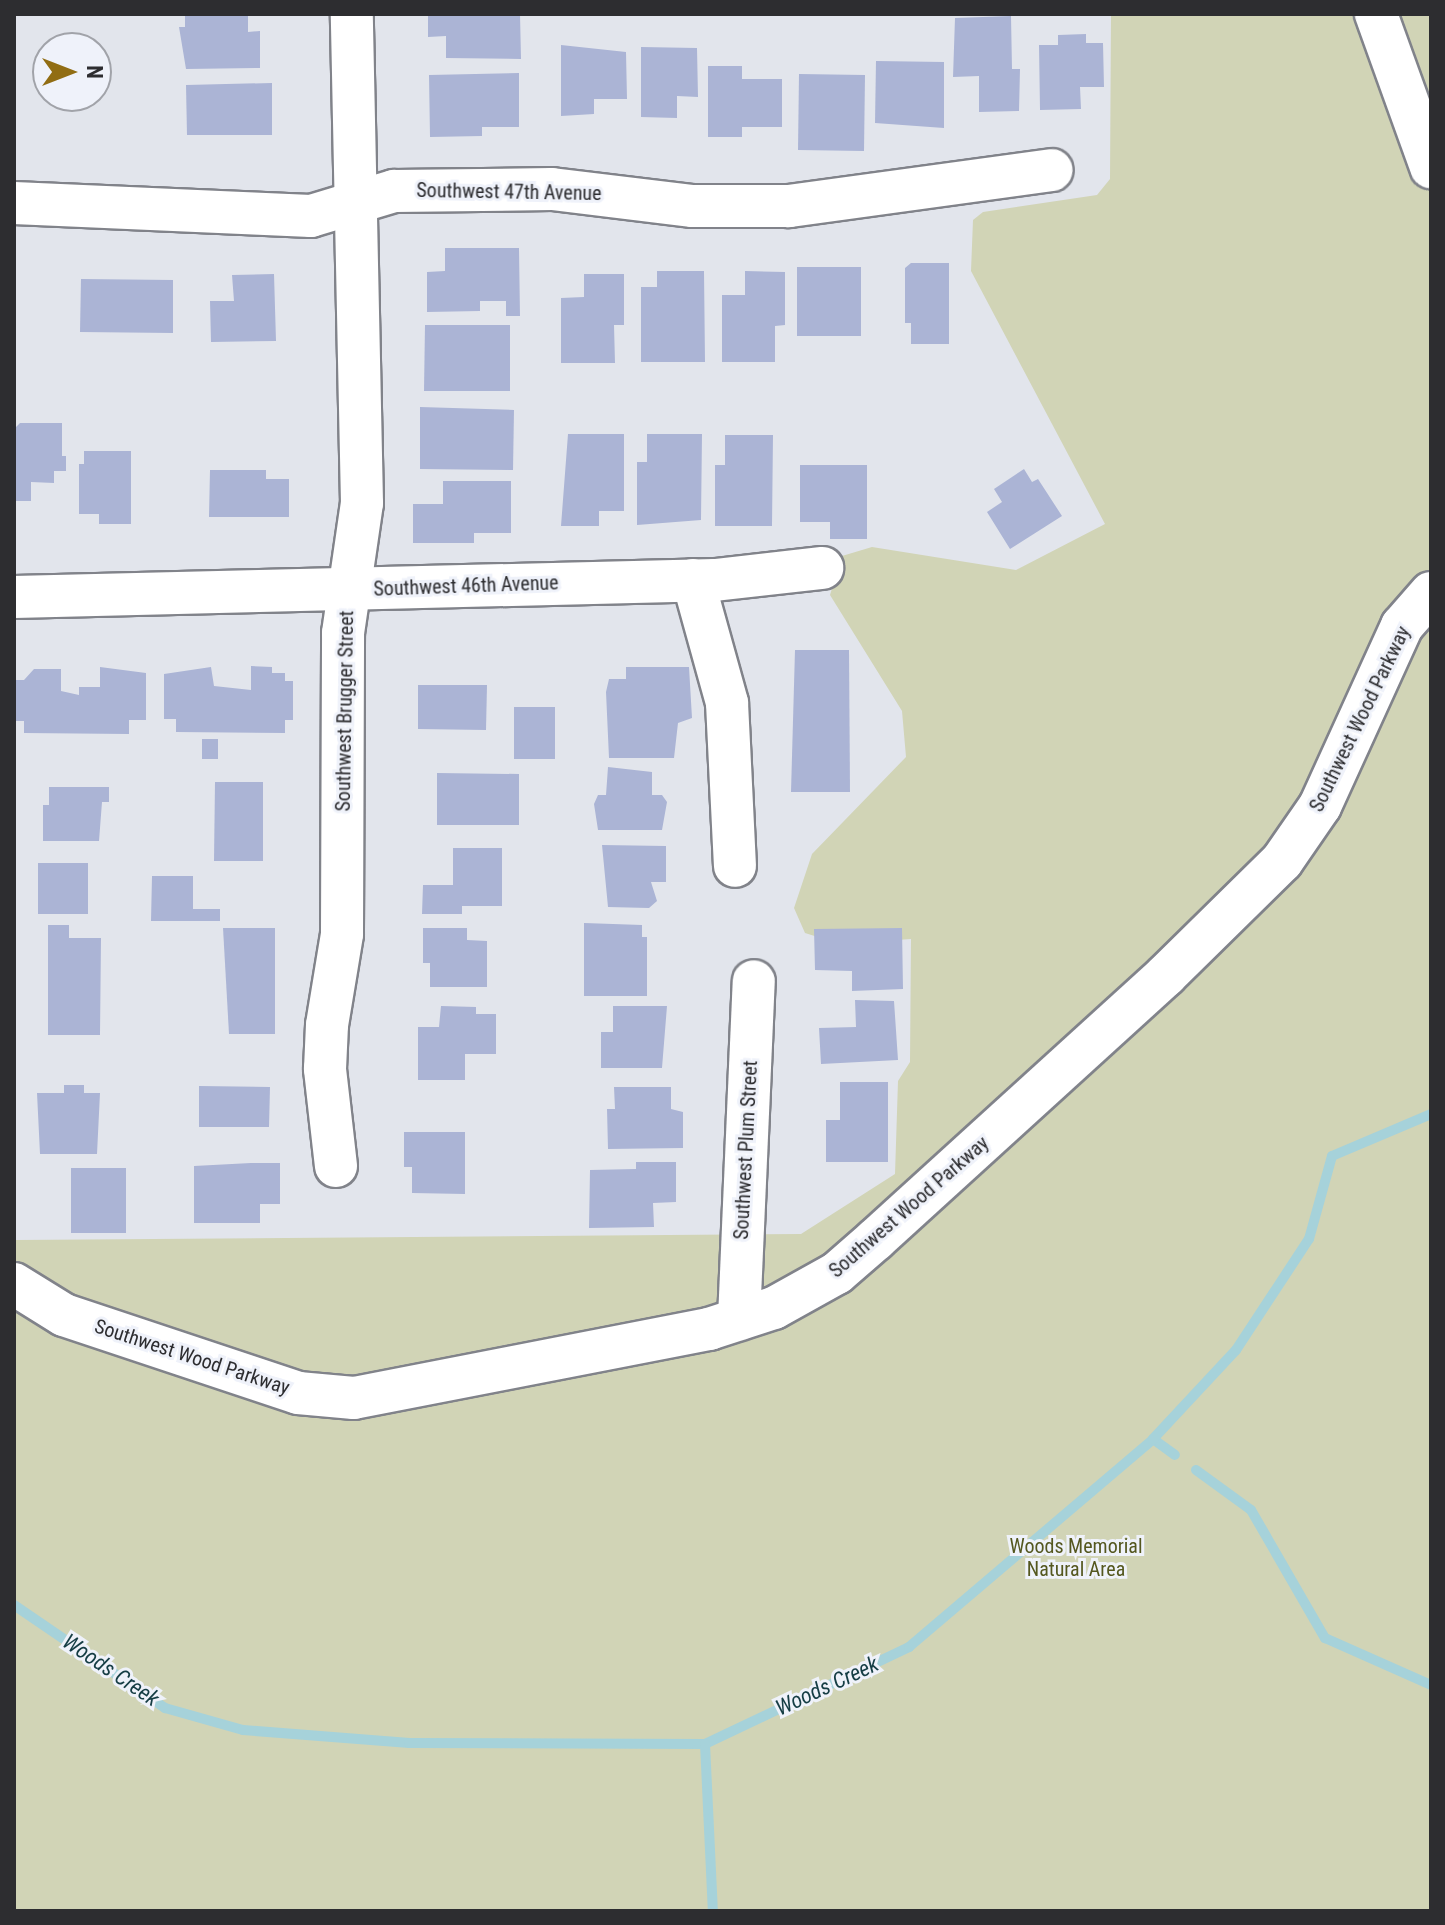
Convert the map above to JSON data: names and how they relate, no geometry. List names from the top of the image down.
{
  "streets": {
    "street": [
      "Southwest 47th Avenue",
      "Southwest 46th Avenue",
      "Southwest Brugger Street",
      "Southwest Wood Parkway",
      "Southwest Plum Street"
    ]
  },
  "crossings": [
    ["Southwest 47th Avenue", "Southwest Brugger Street"],
    ["Southwest 46th Avenue", "Southwest Brugger Street"],
    ["Southwest Wood Parkway", "Southwest Plum Street"]
  ],
  "water": ["Woods Creek"],
  "parks": ["Woods Memorial Natural Area"],
  "north": "right"
}
